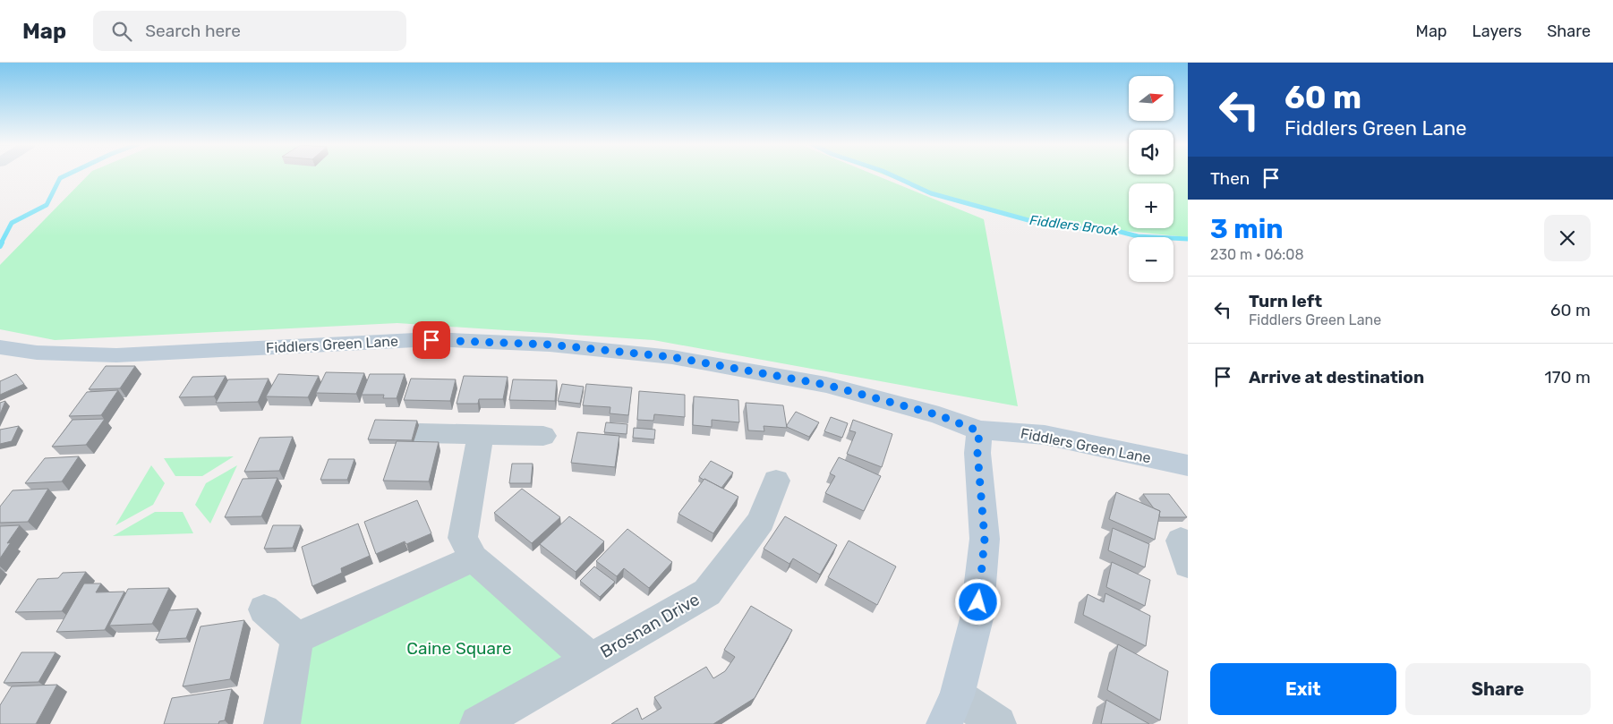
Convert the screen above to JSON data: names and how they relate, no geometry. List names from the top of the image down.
{
  "streets": {
    "street": ["Fiddlers Green Lane", "Brosnan Drive"]
  },
  "water": ["Fiddlers Brook"],
  "parks": ["Caine Square"],
  "north": "right",
  "page": {
    "header": "Map",
    "search": "Search here",
    "nav": ["Map", "Layers", "Share"],
    "turn": ["60 m", "Fiddlers Green Lane"],
    "map_buttons": ["+", "−"],
    "then": "Then",
    "heading": ["3 min", "230 m · 06:08"],
    "list": [
      {
        "name": "Turn left",
        "note": "Fiddlers Green Lane",
        "value": "60 m"
      },
      {
        "name": "Arrive at destination",
        "value": "170 m"
      }
    ],
    "buttons": ["Exit", "Share"]
  }
}
